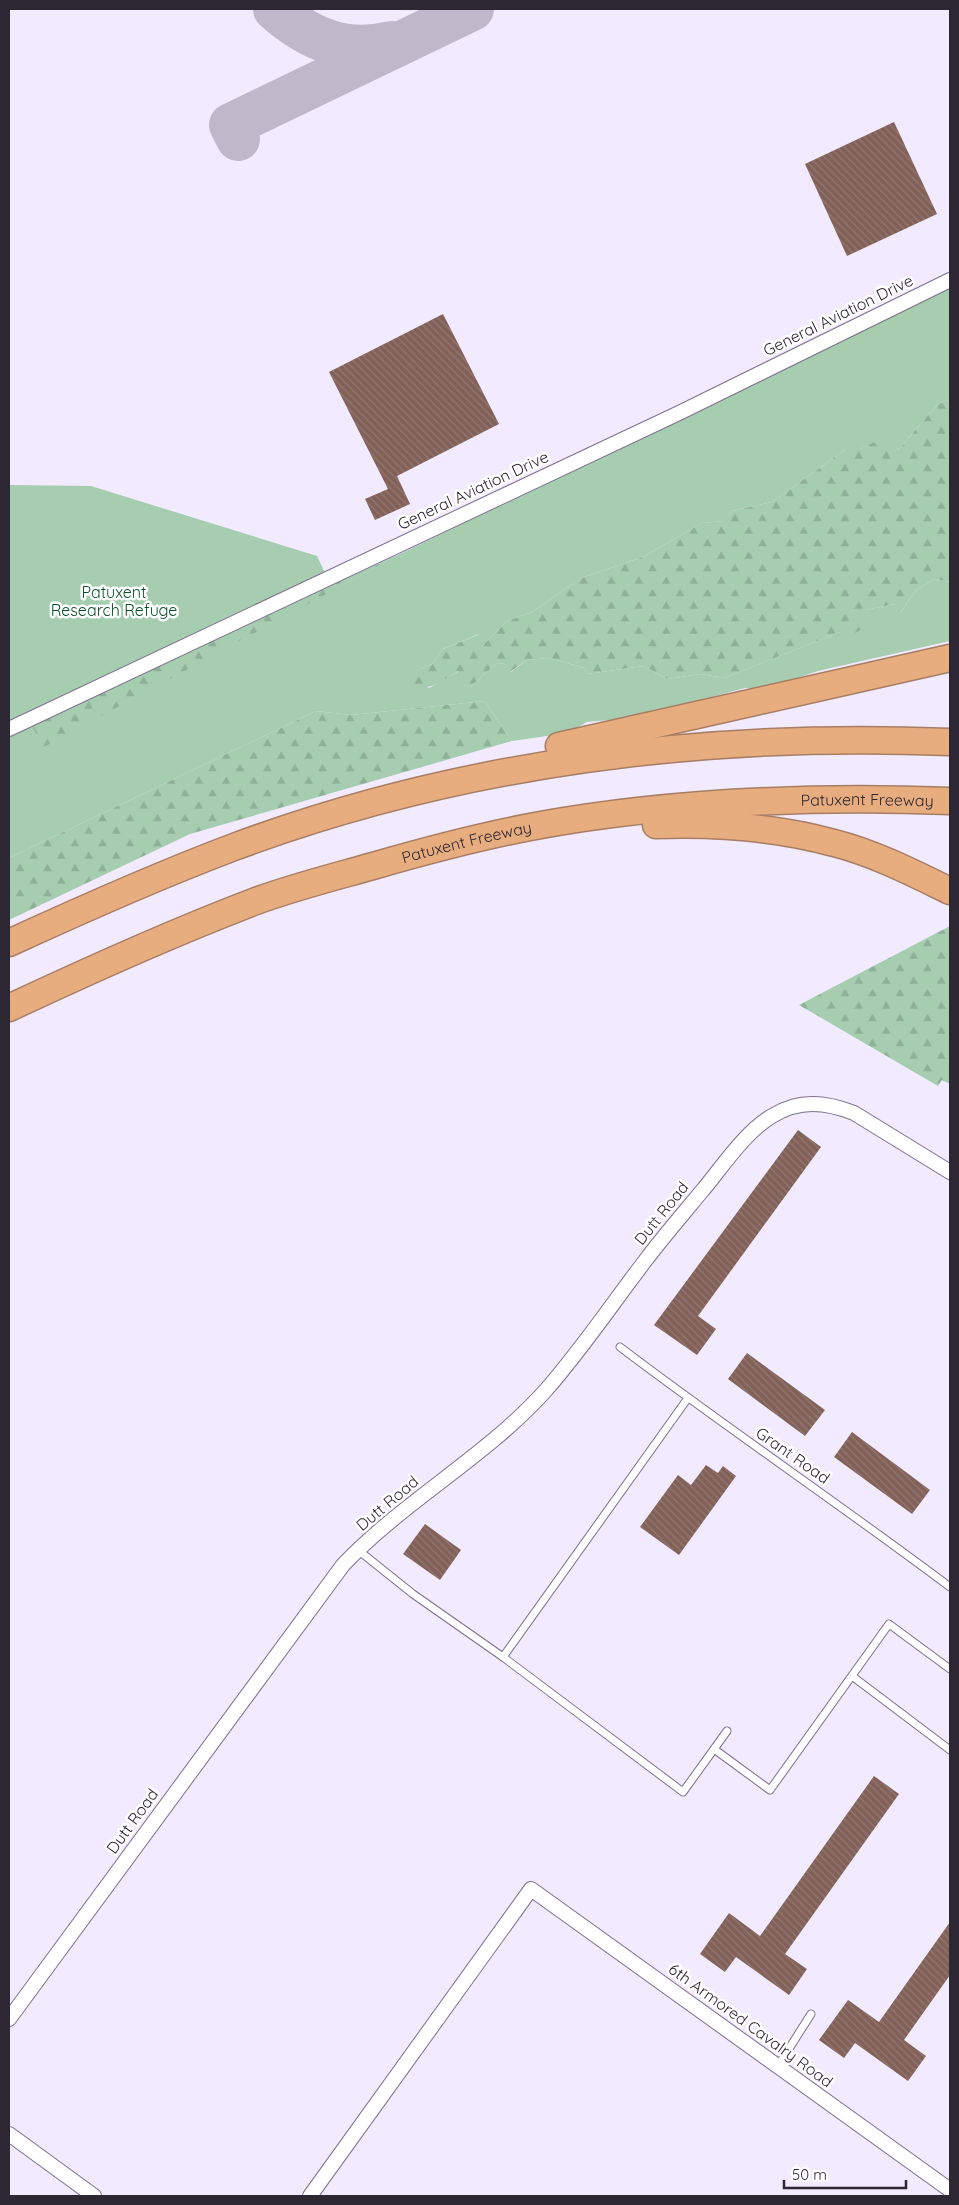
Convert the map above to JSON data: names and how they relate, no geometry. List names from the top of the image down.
{
  "streets": {
    "highway": ["Patuxent Freeway"],
    "street": ["General Aviation Drive", "Dutt Road", "6th Armored Cavalry Road"],
    "lane": ["Grant Road"]
  },
  "parks": ["Patuxent Research Refuge"],
  "scale_bar": "50 m"
}
